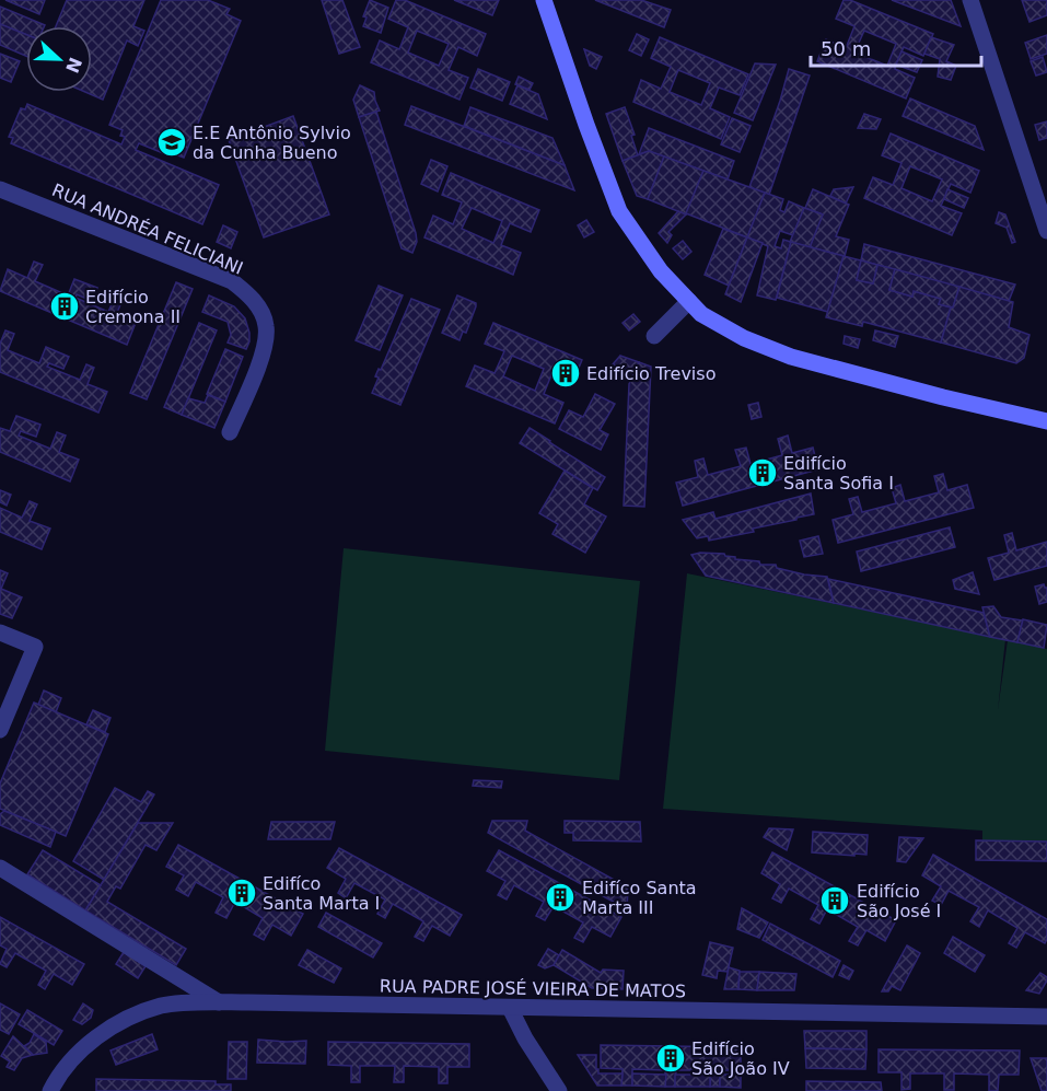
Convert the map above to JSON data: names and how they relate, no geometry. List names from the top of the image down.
{
  "streets": {
    "street": ["RUA ANDRÉA FELICIANI", "RUA PADRE JOSÉ VIEIRA DE MATOS"]
  },
  "places": {
    "school or university": ["E.E Antônio Sylvio da Cunha Bueno"],
    "building": [
      "Edifício Cremona II",
      "Edifício Treviso",
      "Edifício Santa Sofia I",
      "Edifíco Santa Marta I",
      "Edifíco Santa Marta III",
      "Edifício São José I",
      "Edifício São João IV"
    ]
  },
  "scale_bar": "50 m",
  "north": "right"
}
